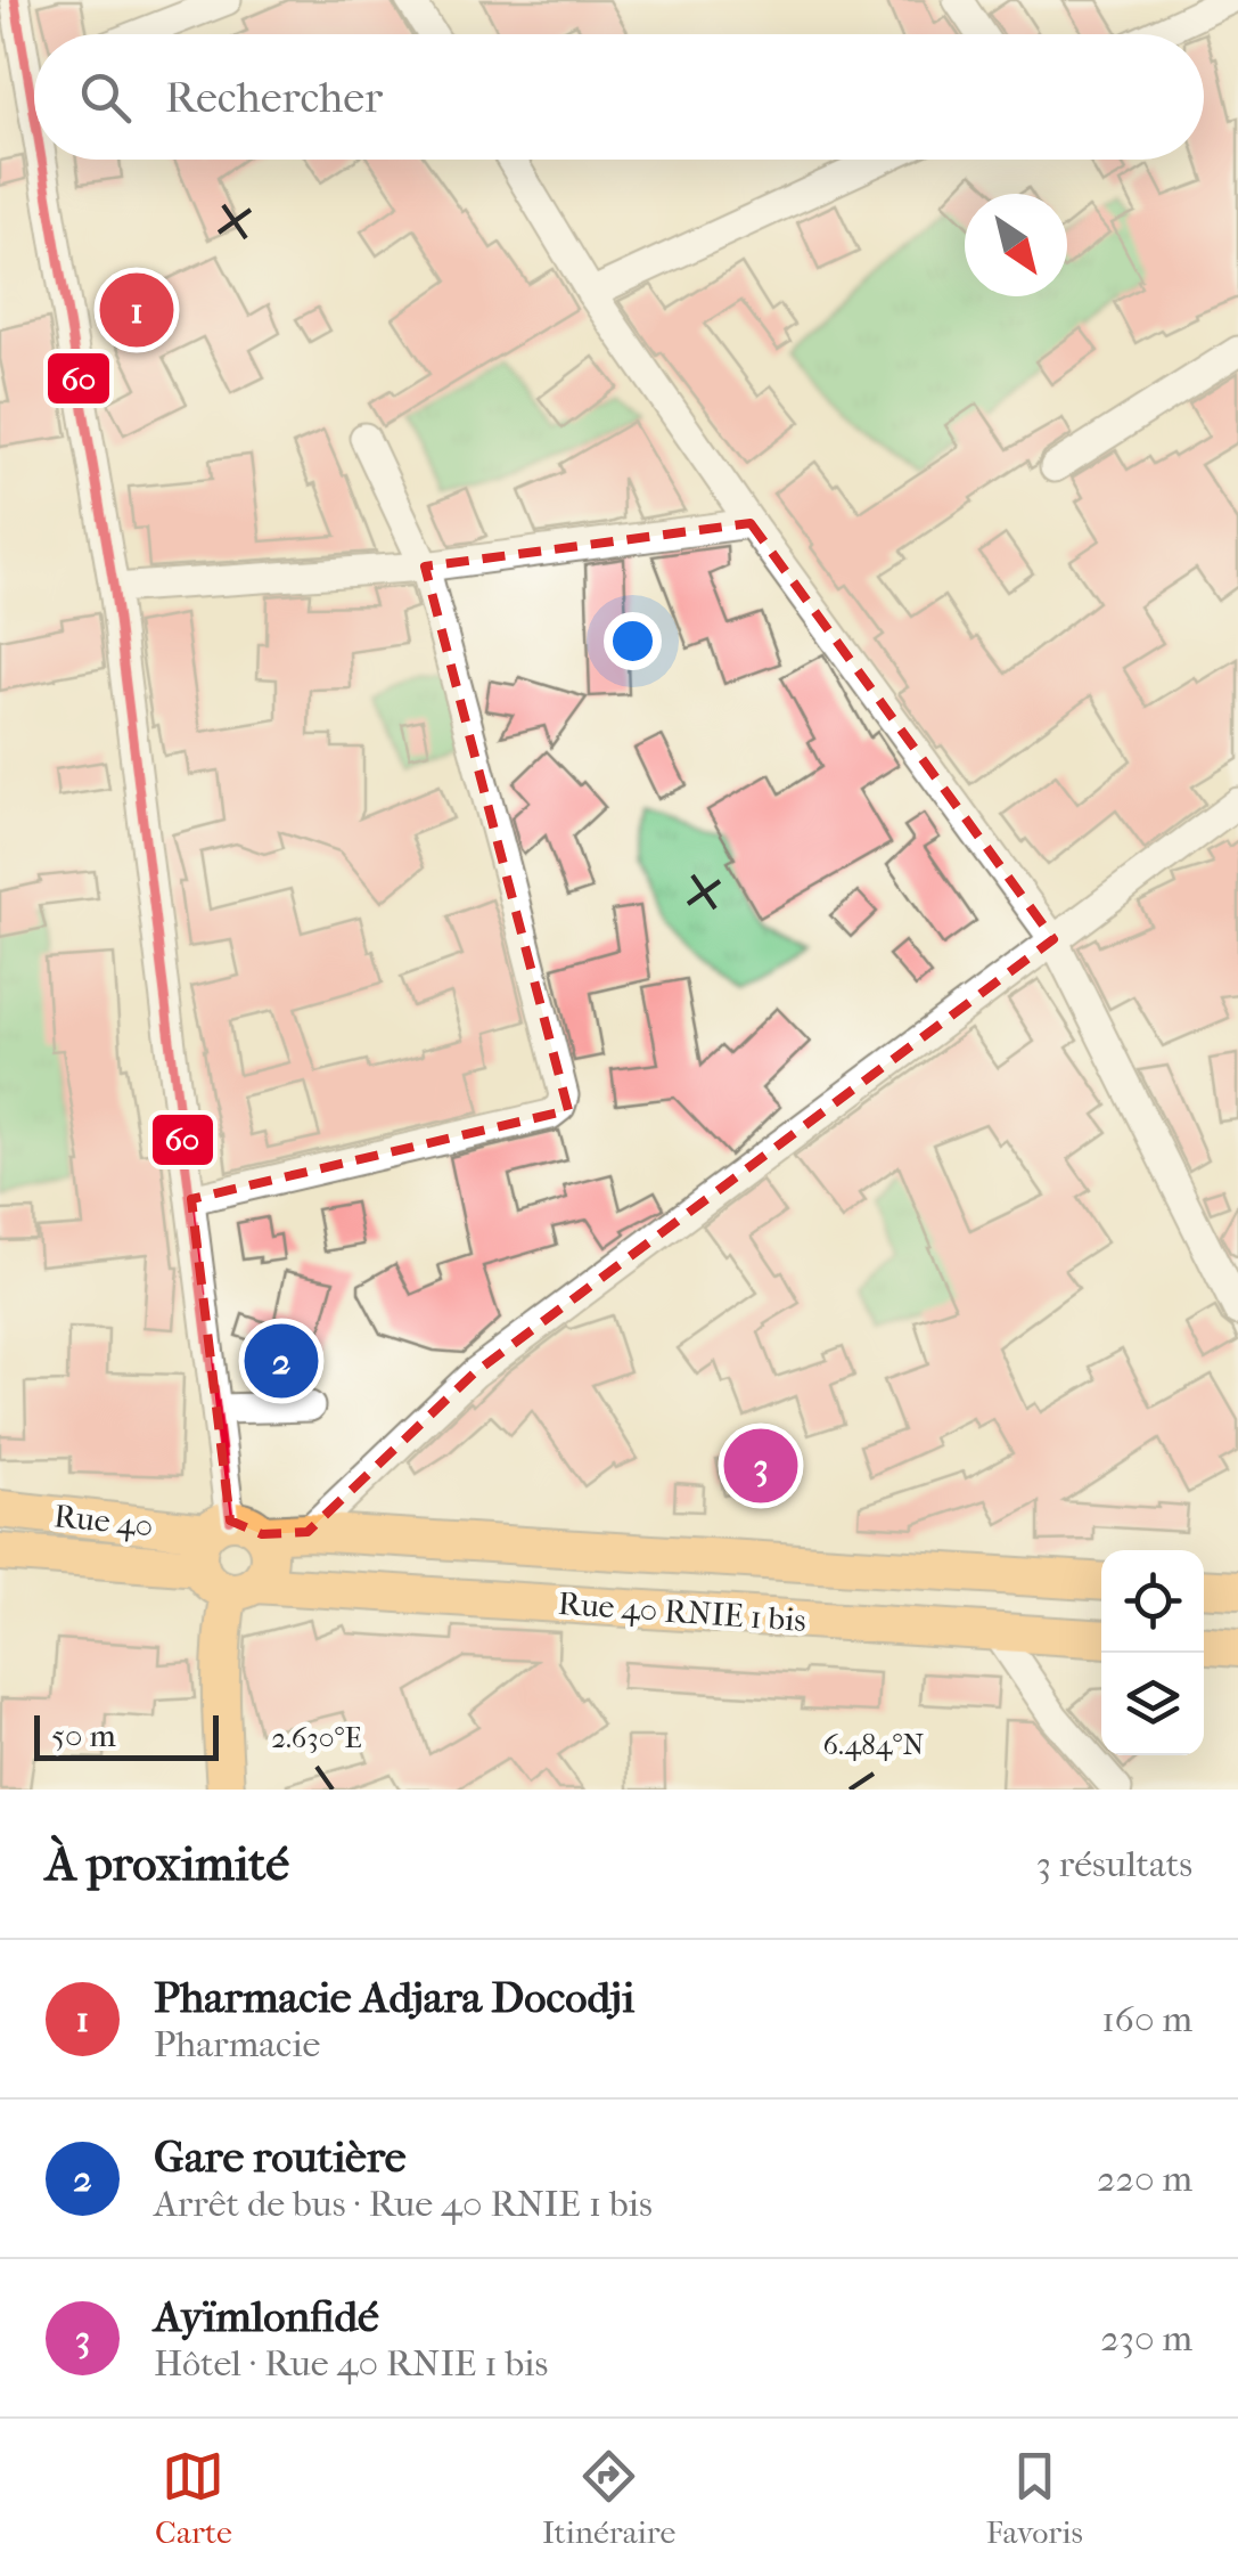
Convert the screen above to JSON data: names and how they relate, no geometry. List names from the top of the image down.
{
  "streets": {
    "main road": ["Rue 40", "Rue 40 RNIE 1 bis"]
  },
  "crossings": [
    ["Rue 40", "Rue 40 RNIE 1 bis"]
  ],
  "lines": ["transit line 60"],
  "scale_bar": "50 m",
  "north": "bottom right",
  "page": {
    "search": "Rechercher",
    "pins": ["1", "2", "3"],
    "scale": "50 m",
    "heading": ["À proximité", "3 résultats"],
    "list": [
      {
        "mark": "1",
        "name": "Pharmacie Adjara Docodji",
        "note": "Pharmacie",
        "value": "160 m"
      },
      {
        "mark": "2",
        "name": "Gare routière",
        "note": "Arrêt de bus · Rue 40 RNIE 1 bis",
        "value": "220 m"
      },
      {
        "mark": "3",
        "name": "Ayïmlonfidé",
        "note": "Hôtel · Rue 40 RNIE 1 bis",
        "value": "230 m"
      }
    ],
    "nav": ["Carte", "Itinéraire", "Favoris"]
  },
  "coordinates": ["2.630°E", "6.484°N"]
}
